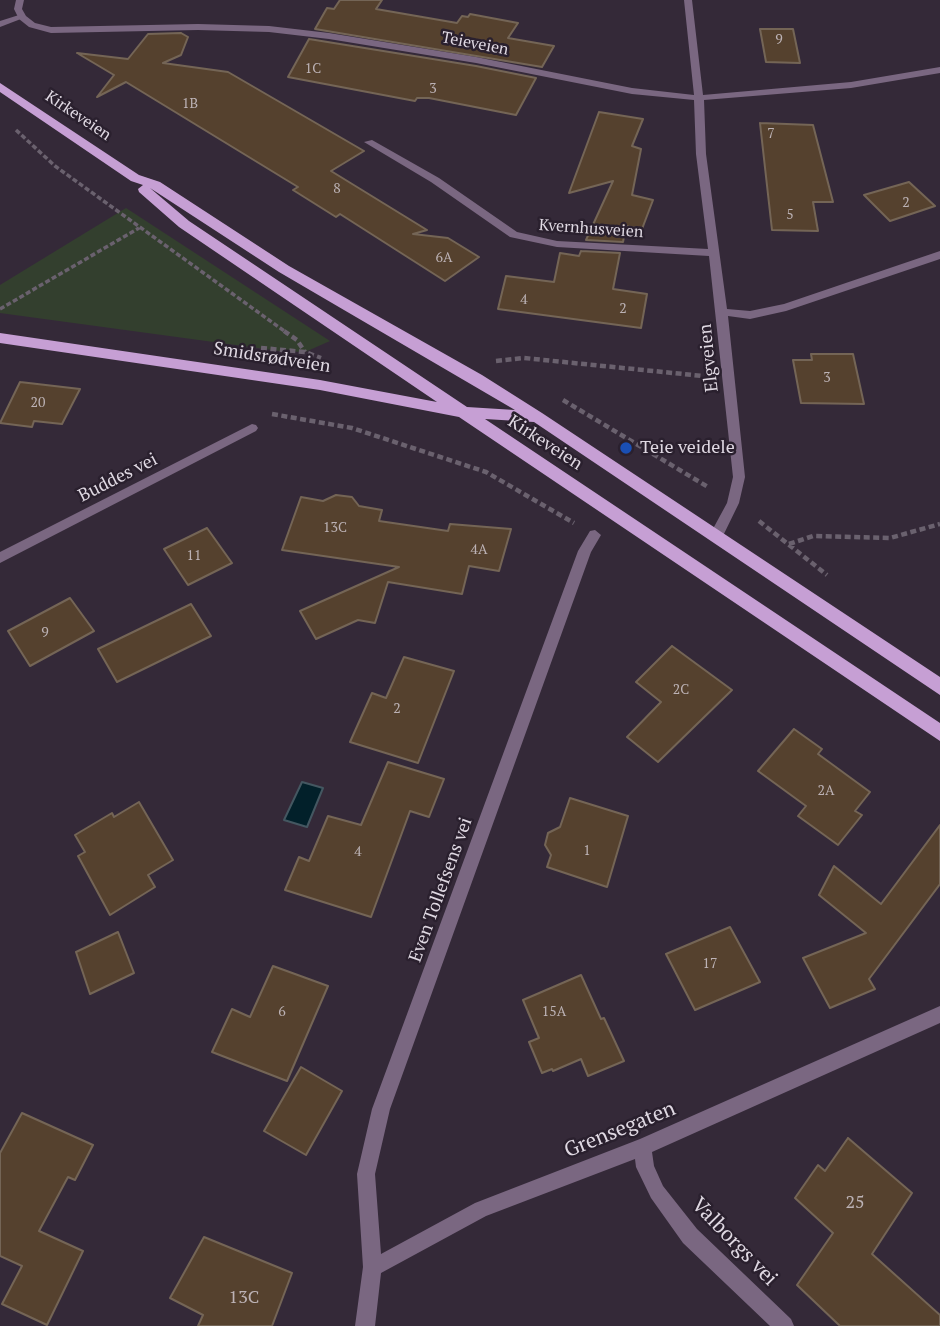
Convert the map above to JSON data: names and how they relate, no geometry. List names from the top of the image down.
{
  "streets": {
    "main road": ["Kirkeveien", "Smidsrødveien"],
    "street": [
      "Teieveien",
      "Kvernhusveien",
      "Elgveien",
      "Buddes vei",
      "Even Tollefsens vei",
      "Grensegaten",
      "Valborgs vei"
    ]
  },
  "crossings": [
    ["Kirkeveien", "Smidsrødveien"],
    ["Kirkeveien", "Elgveien"],
    ["Even Tollefsens vei", "Grensegaten"],
    ["Grensegaten", "Valborgs vei"]
  ],
  "places": ["Teie veidele"],
  "house_numbers": [
    "9",
    "1C",
    "3",
    "1B",
    "7",
    "8",
    "2",
    "5",
    "6A",
    "4",
    "2",
    "3",
    "20",
    "13C",
    "4A",
    "11",
    "9",
    "2C",
    "2",
    "2A",
    "1",
    "4",
    "17",
    "6",
    "15A",
    "25",
    "13C"
  ]
}
